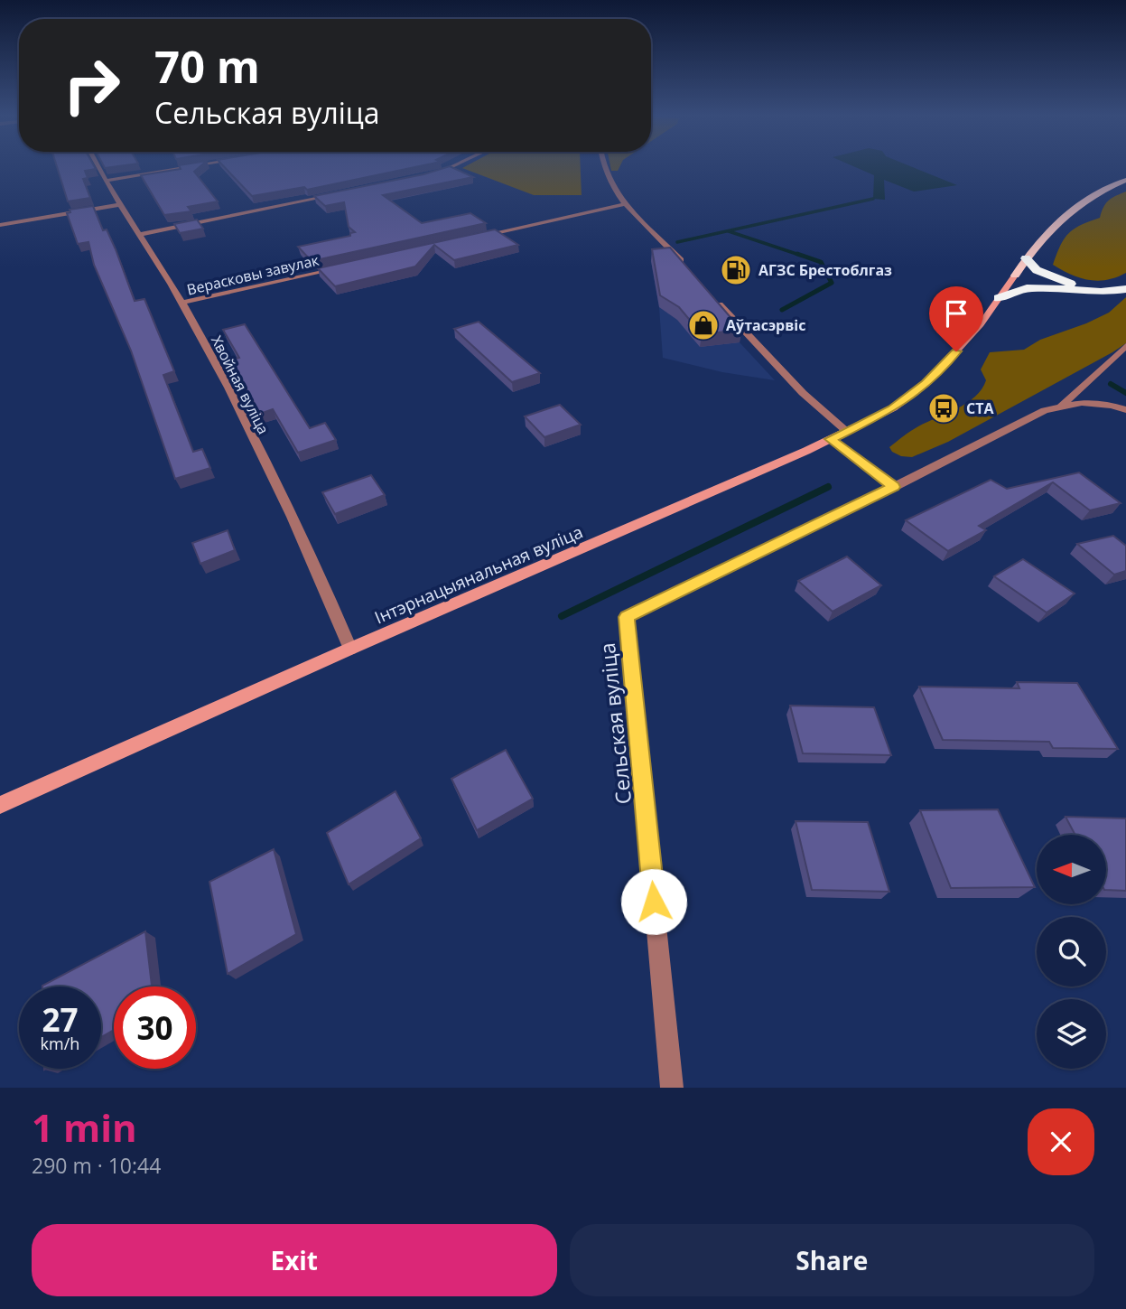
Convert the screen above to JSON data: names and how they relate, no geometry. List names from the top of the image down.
{
  "streets": {
    "main road": ["Інтэрнацыянальная вуліца"],
    "street": ["Верасковы завулак", "Хвойная вуліца", "Сельская вуліца"]
  },
  "crossings": [
    ["Верасковы завулак", "Хвойная вуліца"],
    ["Хвойная вуліца", "Інтэрнацыянальная вуліца"]
  ],
  "places": {
    "fuel station": ["АГЗС Брестоблгаз"],
    "shop": ["Аўтасэрвіс"],
    "bus stop": ["СТА"]
  },
  "north": "left",
  "page": {
    "turn": ["70 m", "Сельская вуліца"],
    "speed": "27 km/h",
    "limit": "30",
    "heading": ["1 min", "290 m · 10:44"],
    "buttons": ["Exit", "Share"]
  }
}
